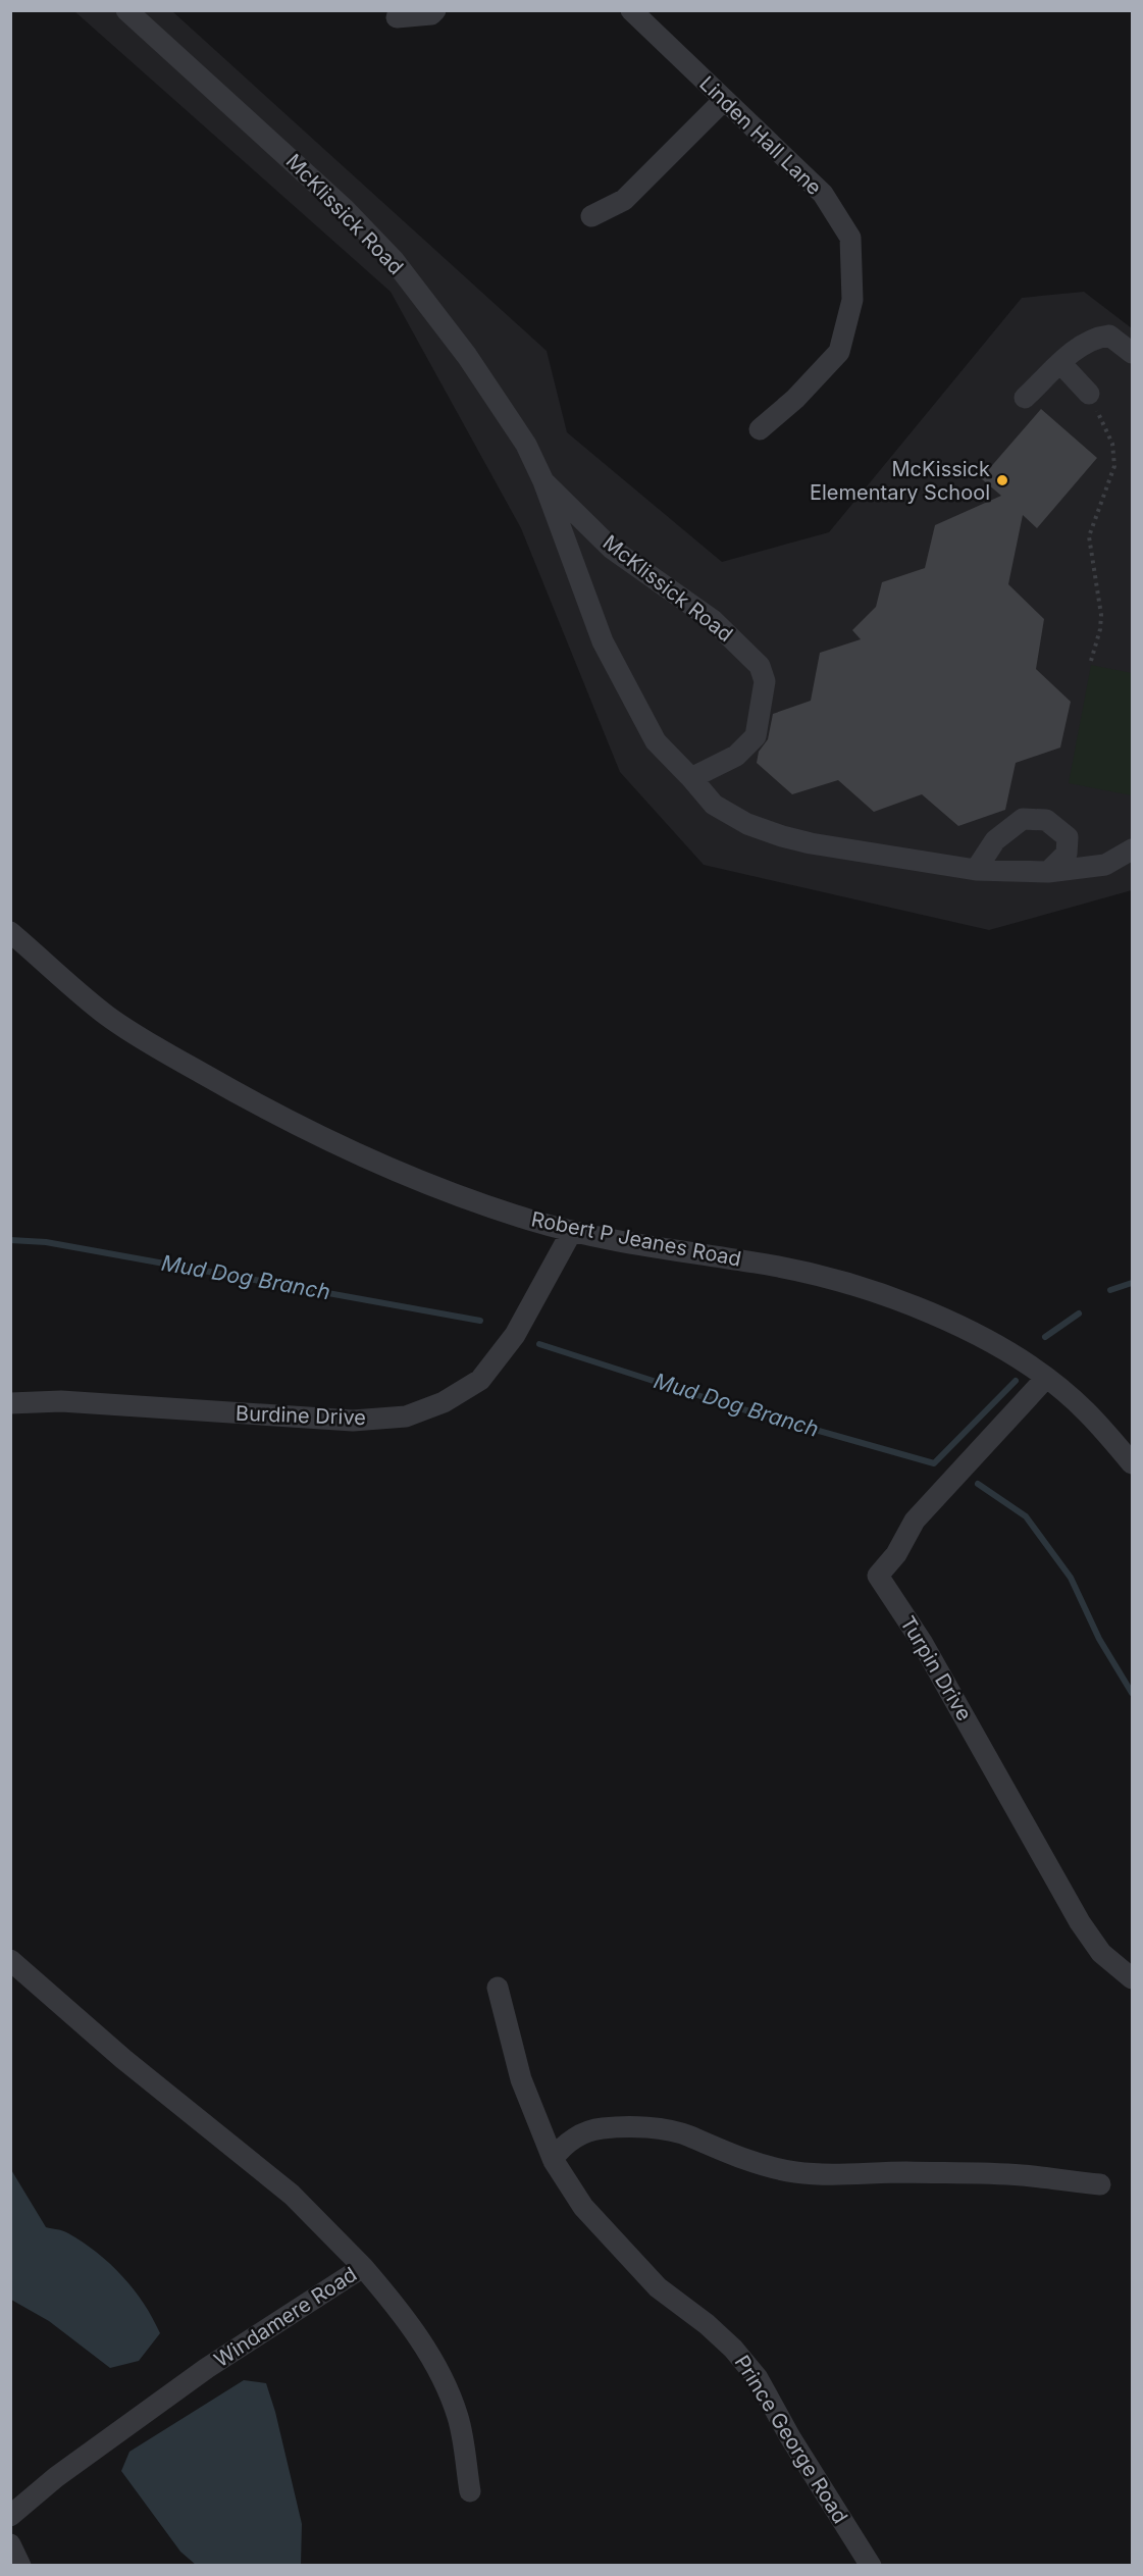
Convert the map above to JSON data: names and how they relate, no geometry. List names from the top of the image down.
{
  "streets": {
    "street": [
      "Linden Hall Lane",
      "McKlissick Road",
      "Robert P Jeanes Road",
      "Burdine Drive",
      "Turpin Drive",
      "Windamere Road",
      "Prince George Road"
    ]
  },
  "crossings": [
    ["Robert P Jeanes Road", "Burdine Drive"],
    ["Robert P Jeanes Road", "Turpin Drive"]
  ],
  "water": ["Mud Dog Branch"],
  "places": ["McKissick Elementary School"]
}
